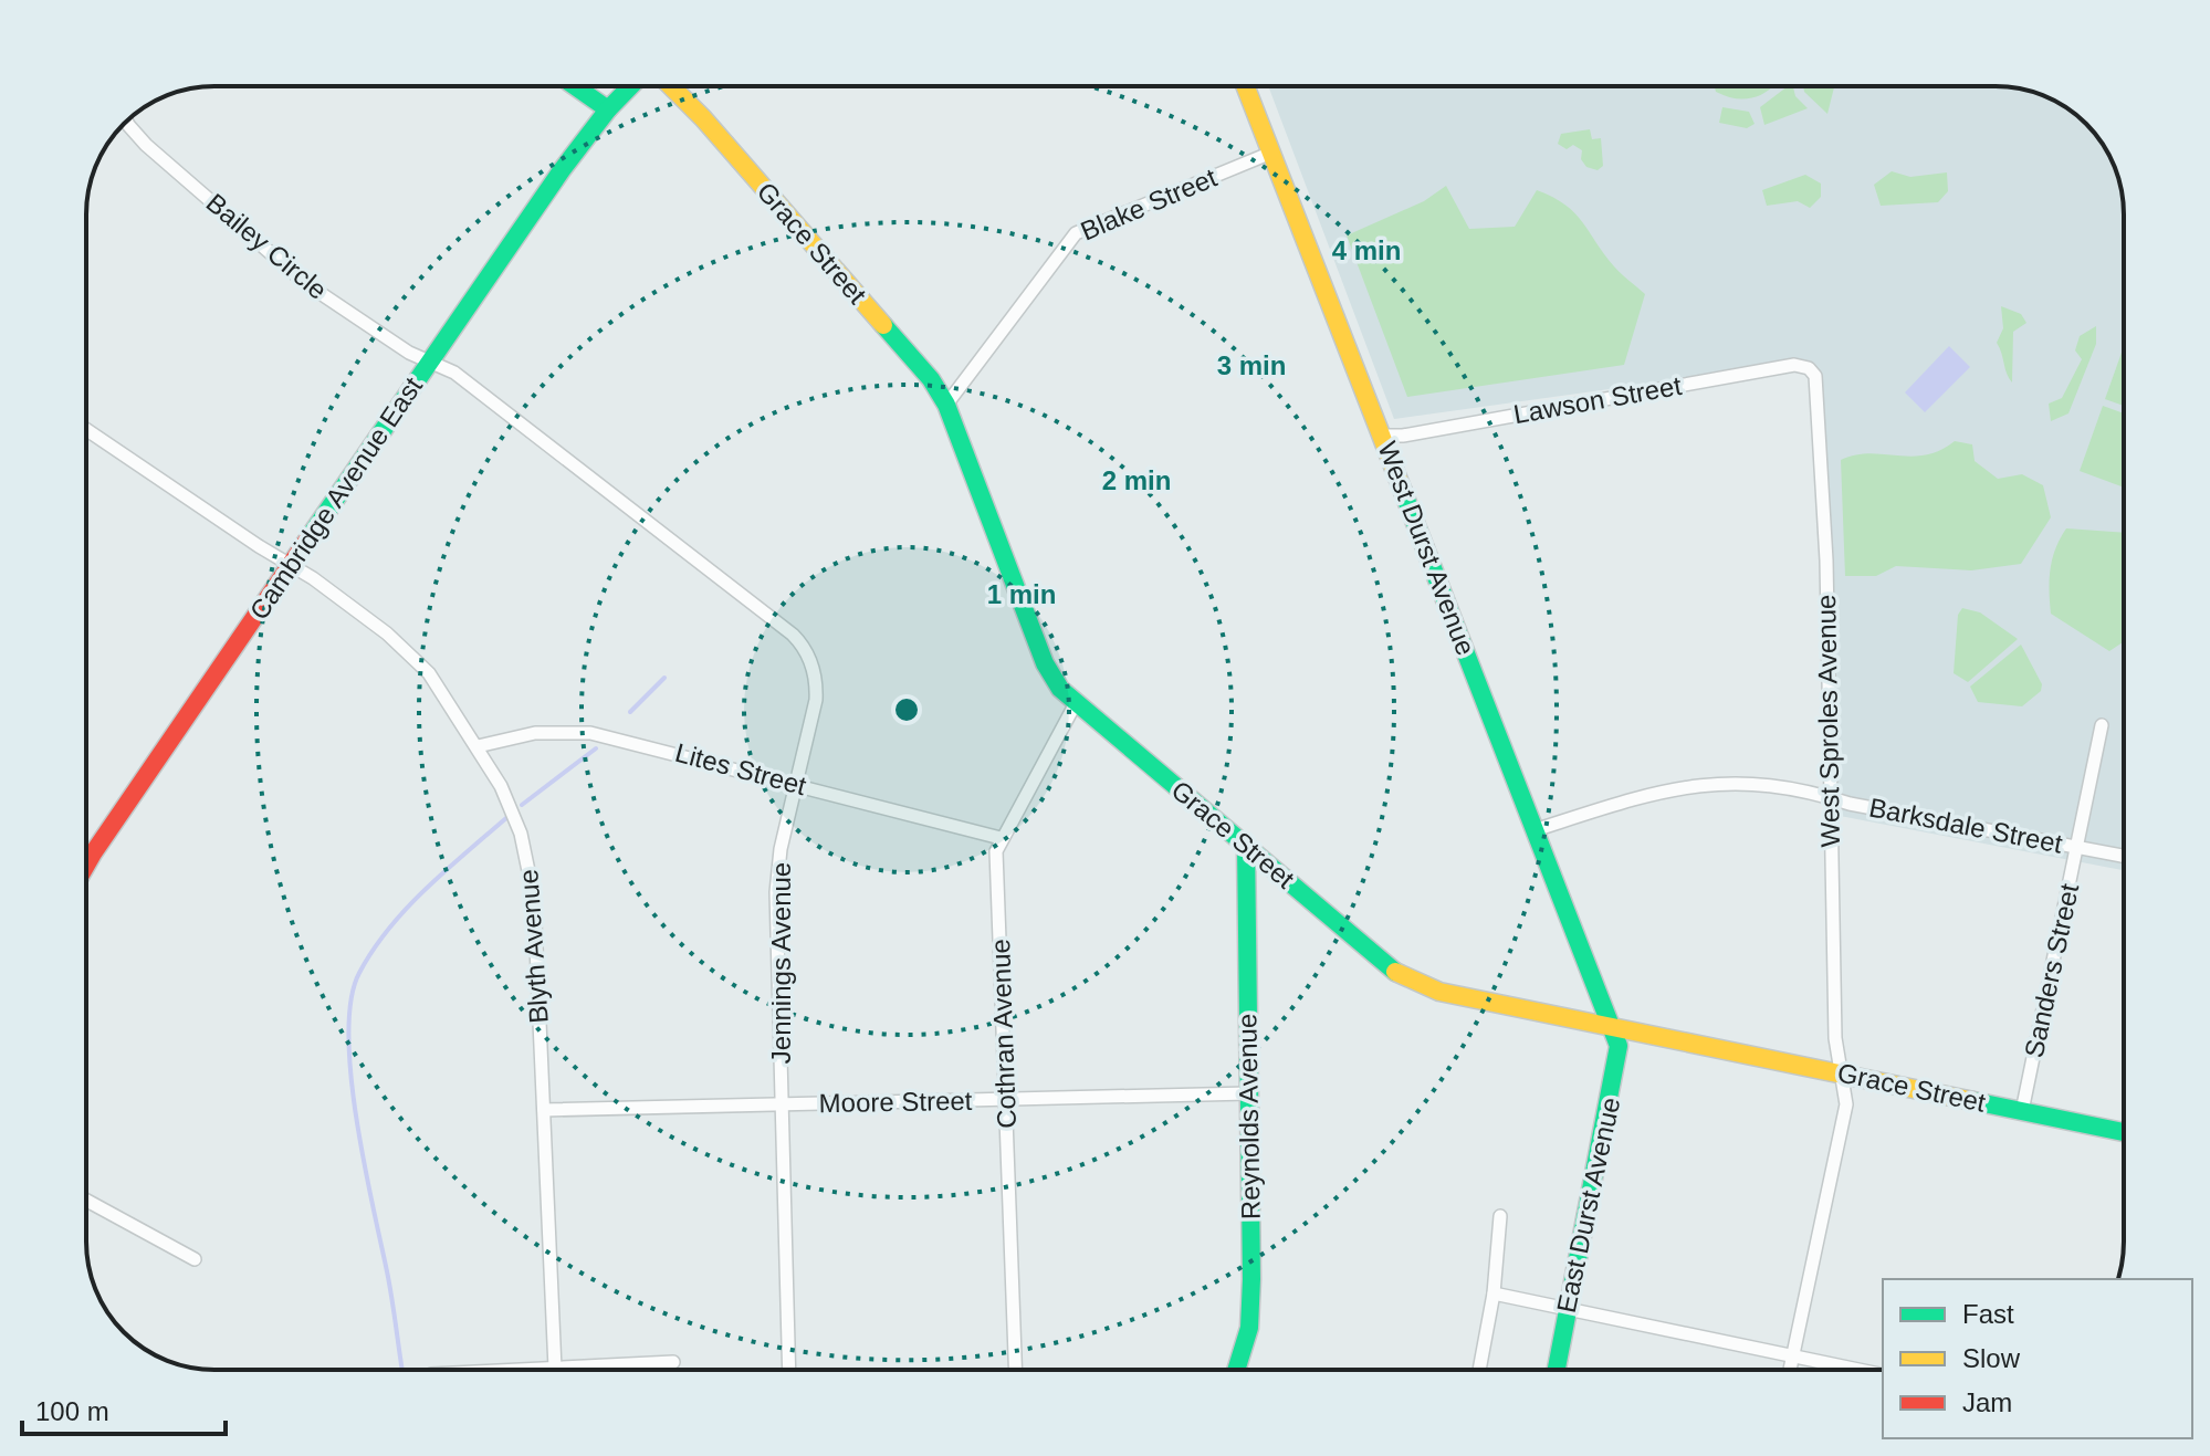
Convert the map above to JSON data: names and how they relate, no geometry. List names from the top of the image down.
{
  "streets": {
    "main road": [
      "Grace Street",
      "Cambridge Avenue East",
      "West Durst Avenue",
      "Reynolds Avenue",
      "East Durst Avenue"
    ],
    "street": [
      "Blake Street",
      "Bailey Circle",
      "Lawson Street",
      "West Sproles Avenue",
      "Lites Street",
      "Barksdale Street",
      "Blyth Avenue",
      "Jennings Avenue",
      "Sanders Street",
      "Cothran Avenue",
      "Moore Street"
    ]
  },
  "crossings": [
    ["Blake Street", "Grace Street"],
    ["Blake Street", "West Durst Avenue"],
    ["Grace Street", "West Durst Avenue"],
    ["Grace Street", "West Sproles Avenue"],
    ["Grace Street", "Sanders Street"],
    ["Grace Street", "Cothran Avenue"],
    ["Grace Street", "Reynolds Avenue"],
    ["Grace Street", "East Durst Avenue"],
    ["Bailey Circle", "Cambridge Avenue East"],
    ["Bailey Circle", "Jennings Avenue"],
    ["Lawson Street", "West Durst Avenue"],
    ["Lawson Street", "West Sproles Avenue"],
    ["Cambridge Avenue East", "Blyth Avenue"],
    ["Cambridge Avenue East", "Jennings Avenue"],
    ["West Durst Avenue", "Barksdale Street"],
    ["West Durst Avenue", "East Durst Avenue"],
    ["West Sproles Avenue", "Barksdale Street"],
    ["Lites Street", "Blyth Avenue"],
    ["Lites Street", "Jennings Avenue"],
    ["Lites Street", "Cothran Avenue"],
    ["Barksdale Street", "Sanders Street"],
    ["Blyth Avenue", "Moore Street"],
    ["Jennings Avenue", "Moore Street"],
    ["Cothran Avenue", "Moore Street"],
    ["Moore Street", "Reynolds Avenue"]
  ],
  "legend": ["Fast", "Slow", "Jam"],
  "scale_bar": "100 m",
  "rings": [
    "4 min",
    "3 min",
    "2 min",
    "1 min"
  ]
}
